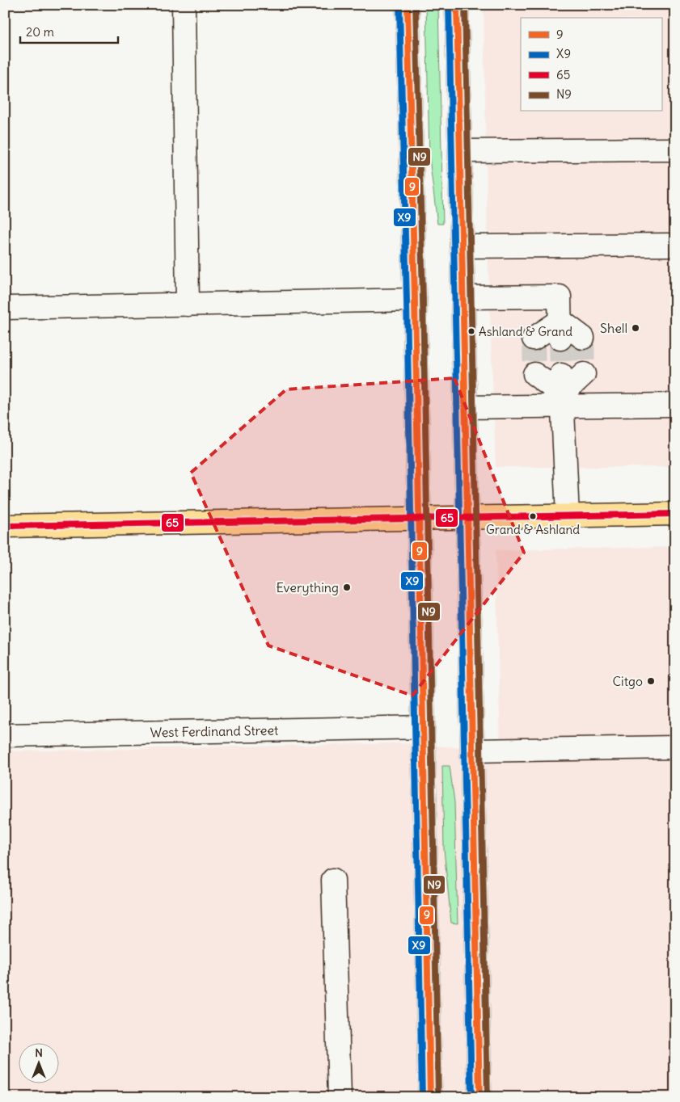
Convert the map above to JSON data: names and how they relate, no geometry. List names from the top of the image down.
{
  "streets": {
    "lane": ["West Ferdinand Street"]
  },
  "places": [
    "Shell",
    "Ashland & Grand",
    "Grand & Ashland",
    "Everything",
    "Citgo"
  ],
  "lines": [
    "transit line 9",
    "transit line X9",
    "transit line N9",
    "transit line 65"
  ],
  "legend": [
    "9",
    "X9",
    "65",
    "N9"
  ],
  "scale_bar": "20 m",
  "north": "top"
}
